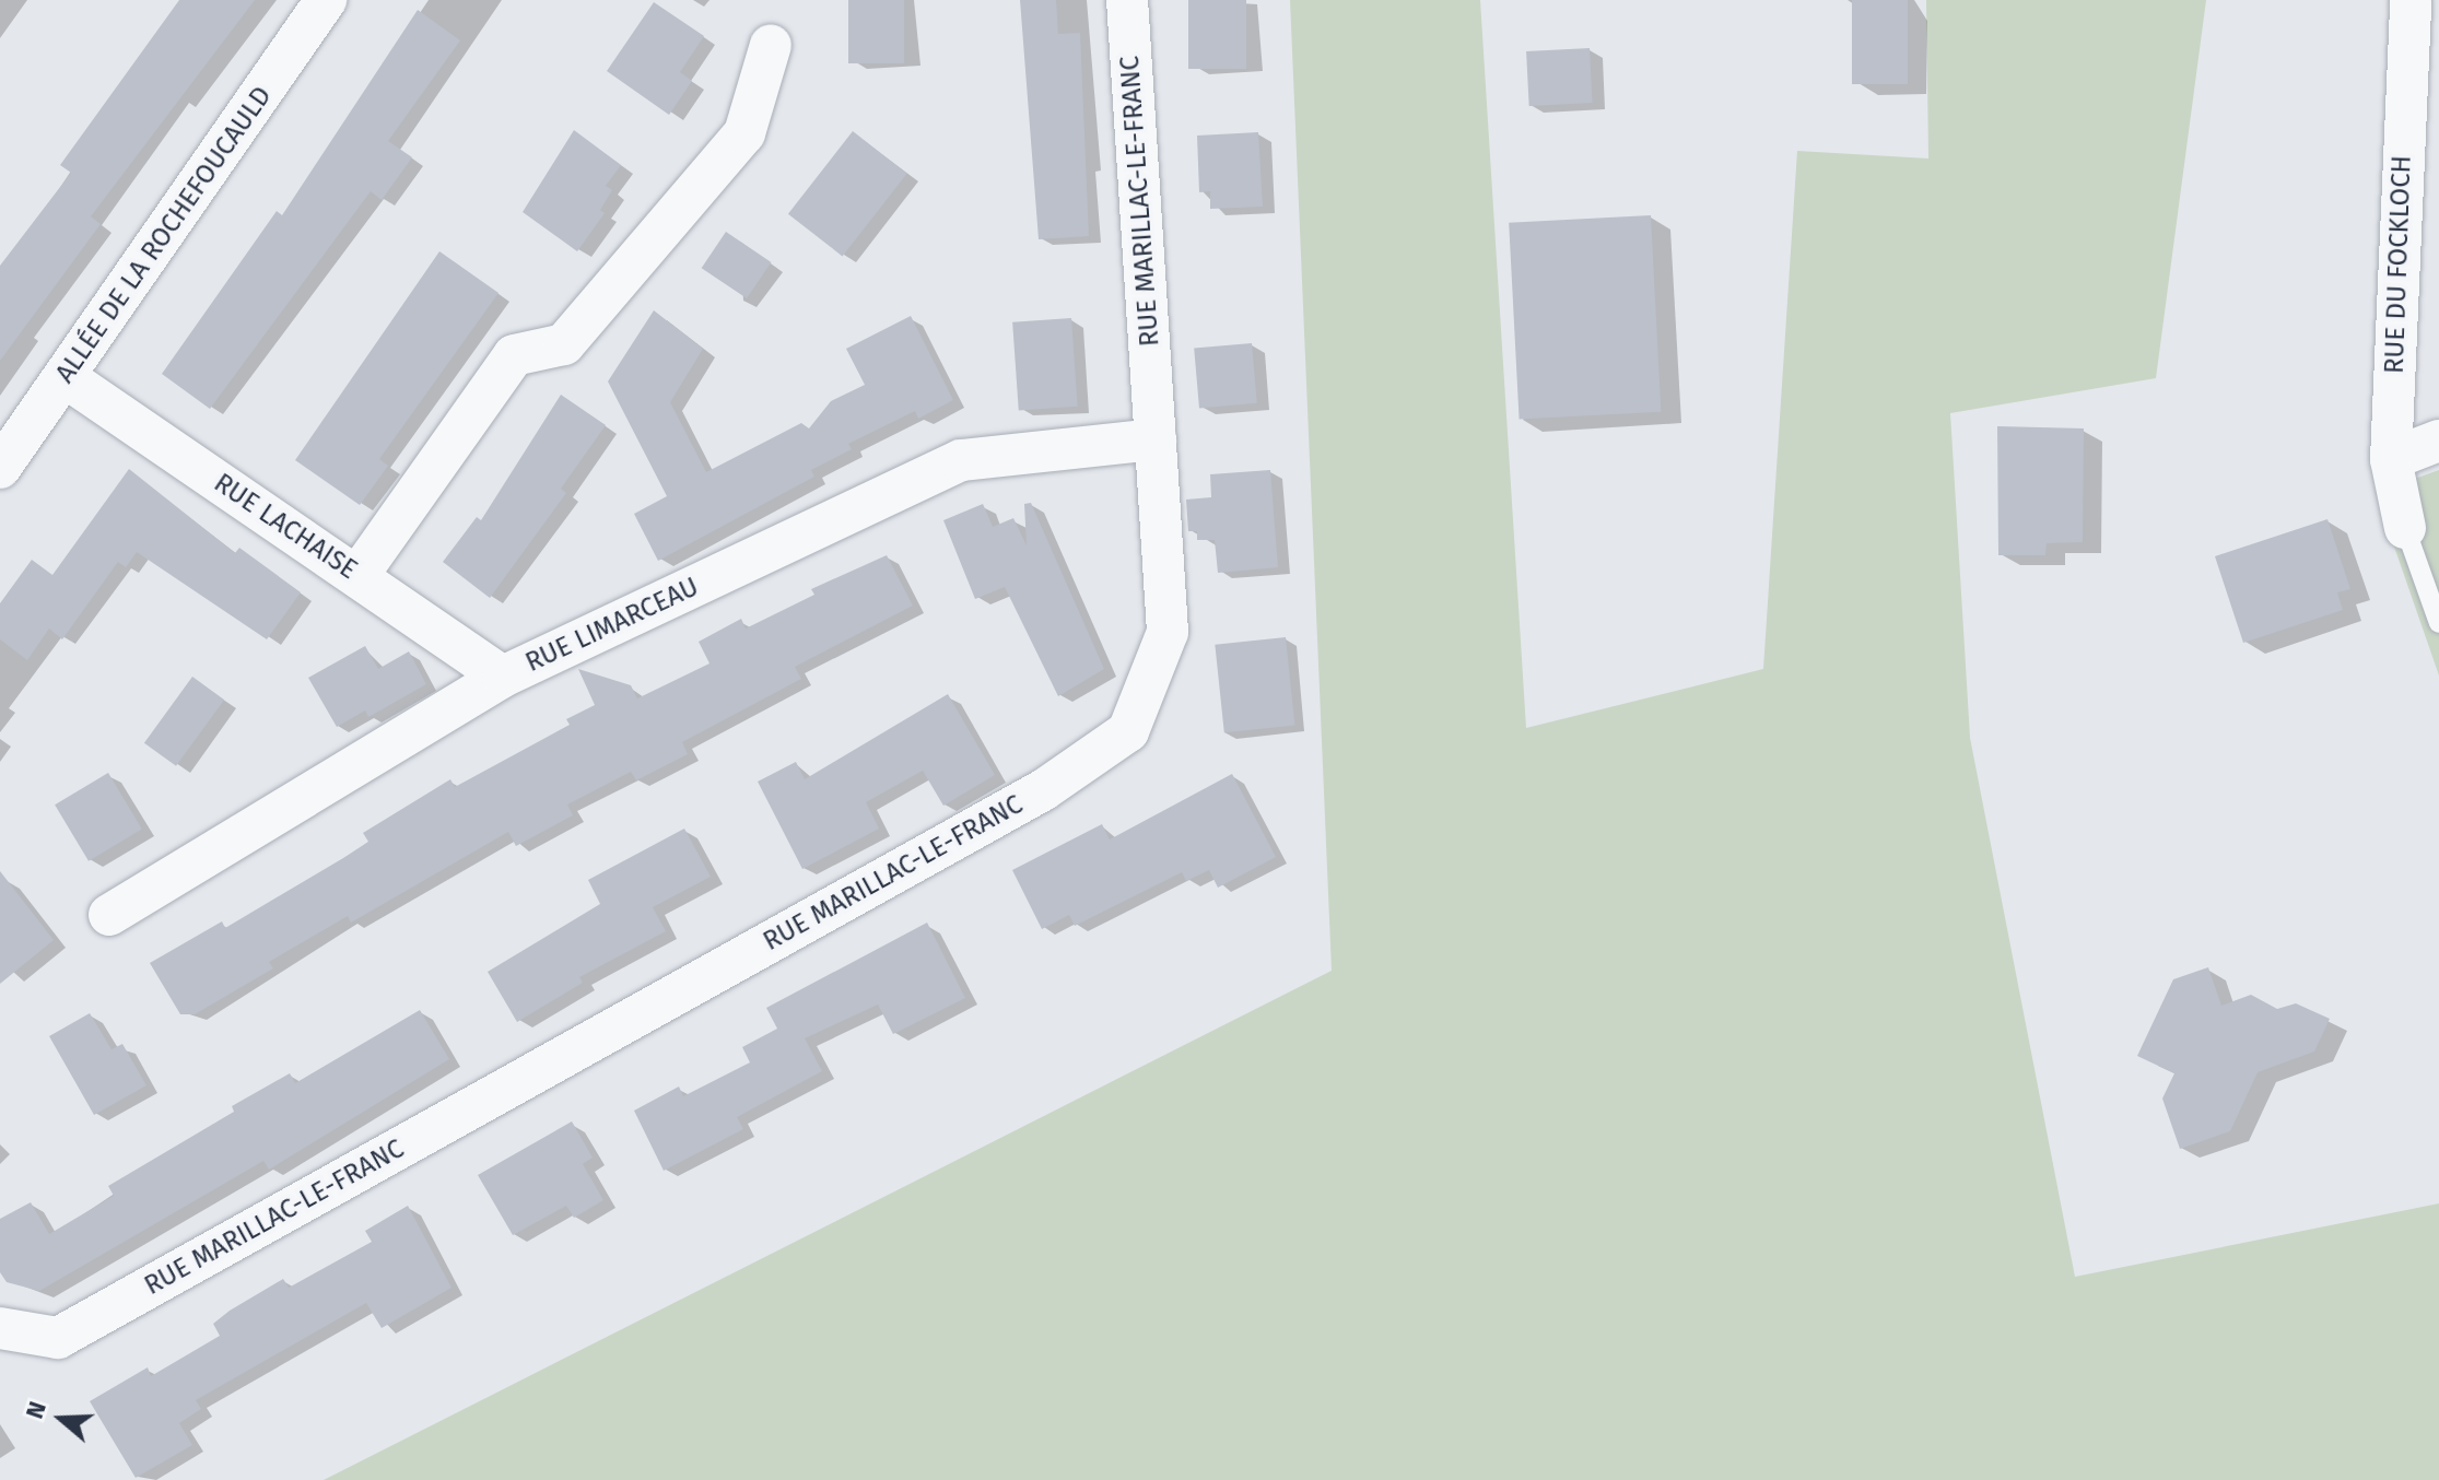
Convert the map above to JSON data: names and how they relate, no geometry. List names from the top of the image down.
{
  "streets": {
    "street": [
      "RUE MARILLAC-LE-FRANC",
      "ALLÉE DE LA ROCHEFOUCAULD",
      "RUE DU FOCKLOCH",
      "RUE LACHAISE",
      "RUE LIMARCEAU"
    ]
  },
  "crossings": [
    ["RUE MARILLAC-LE-FRANC", "RUE LIMARCEAU"],
    ["ALLÉE DE LA ROCHEFOUCAULD", "RUE LACHAISE"],
    ["RUE LACHAISE", "RUE LIMARCEAU"]
  ],
  "north": "left"
}
